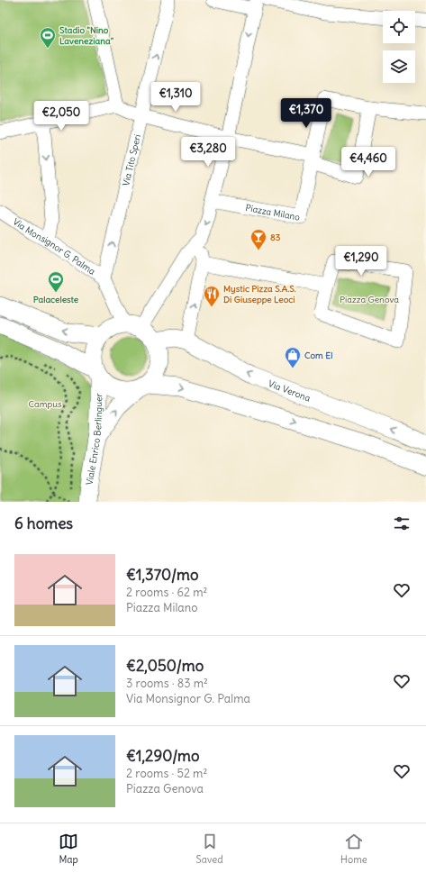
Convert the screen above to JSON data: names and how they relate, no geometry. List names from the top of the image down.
{
  "streets": {
    "street": [
      "Via Tito Speri",
      "Piazza Milano",
      "Via Monsignor G. Palma",
      "Via Verona",
      "Viale Enrico Berlinguer"
    ]
  },
  "crossings": [
    ["Via Tito Speri", "Via Monsignor G. Palma"],
    ["Via Monsignor G. Palma", "Via Verona"],
    ["Via Monsignor G. Palma", "Viale Enrico Berlinguer"],
    ["Via Verona", "Viale Enrico Berlinguer"]
  ],
  "parks": ["Piazza Genova", "Campus"],
  "places": {
    "sports": ["Stadio \"Nino Laveneziana\"", "Palaceleste"],
    "bar": ["83"],
    "restaurant": ["Mystic Pizza S.A.S. Di Giuseppe Leoci"],
    "shop": ["Com El"]
  },
  "page": {
    "price": [
      "€1,310",
      "€1,370",
      "€2,050",
      "€3,280",
      "€4,460",
      "€1,290"
    ],
    "heading": "6 homes",
    "list": [
      {
        "name": "€1,370/mo",
        "note": "2 rooms · 62 m² · Piazza Milano"
      },
      {
        "name": "€2,050/mo",
        "note": "3 rooms · 83 m² · Via Monsignor G. Palma"
      },
      {
        "name": "€1,290/mo",
        "note": "2 rooms · 52 m² · Piazza Genova"
      }
    ],
    "tabs": ["Map", "Saved", "Home"]
  }
}
